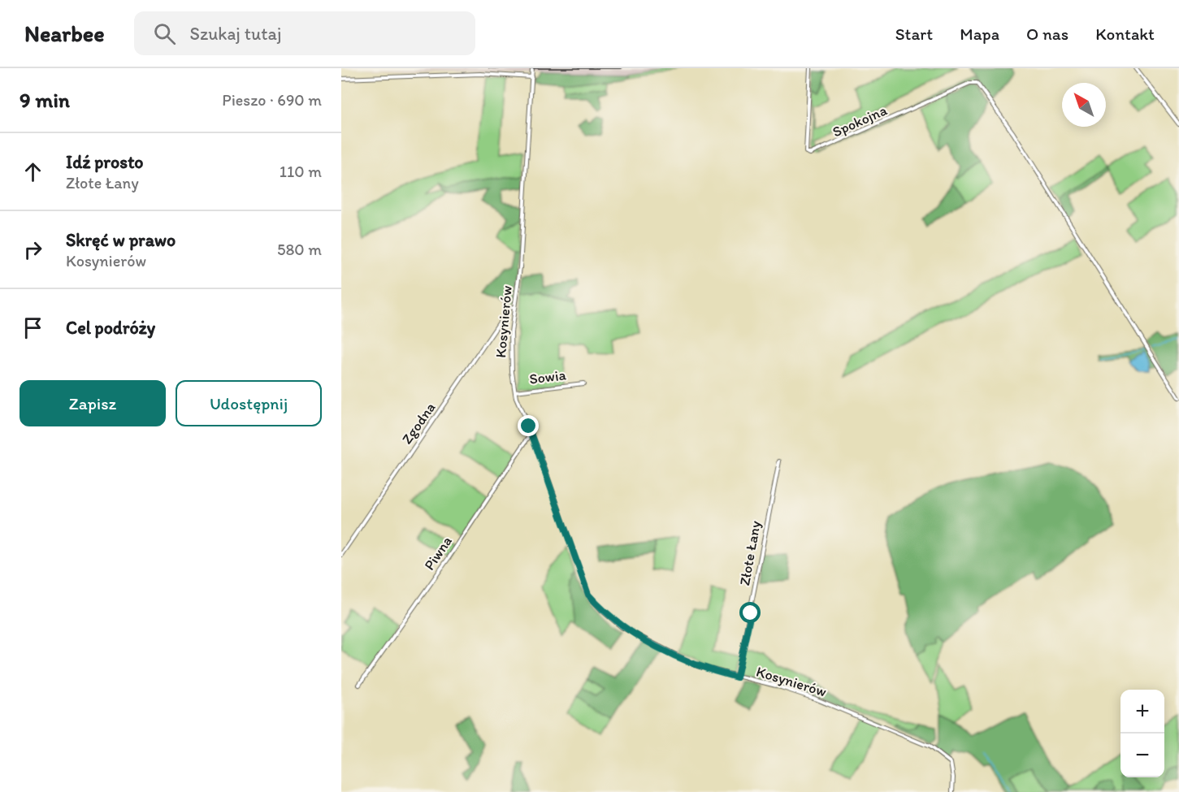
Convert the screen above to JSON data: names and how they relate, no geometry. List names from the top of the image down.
{
  "streets": {
    "street": [
      "Spokojna",
      "Kosynierów",
      "Sowia",
      "Zgodna",
      "Piwna",
      "Złote Łany"
    ]
  },
  "crossings": [
    ["Kosynierów", "Sowia"],
    ["Kosynierów", "Zgodna"],
    ["Kosynierów", "Piwna"],
    ["Kosynierów", "Złote Łany"]
  ],
  "north": "top left",
  "page": {
    "header": "Nearbee",
    "search": "Szukaj tutaj",
    "nav": [
      "Start",
      "Mapa",
      "O nas",
      "Kontakt"
    ],
    "heading": ["9 min", "Pieszo · 690 m"],
    "list": [
      ["Idź prosto", "Złote Łany", "110 m"],
      ["Skręć w prawo", "Kosynierów", "580 m"],
      "Cel podróży"
    ],
    "buttons": ["Zapisz", "Udostępnij"],
    "map_buttons": ["+", "−"]
  }
}
